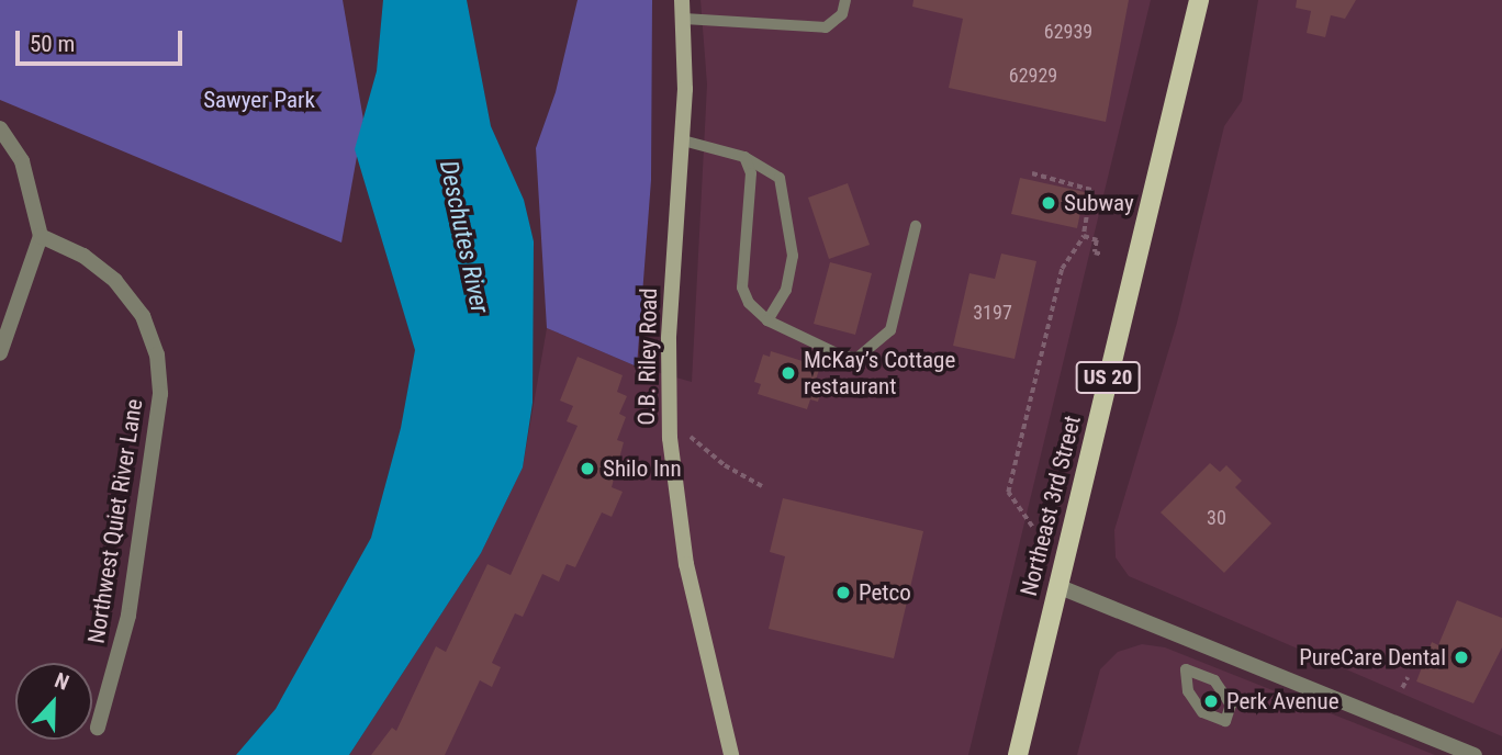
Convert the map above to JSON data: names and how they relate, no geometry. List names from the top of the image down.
{
  "streets": {
    "main road": ["US 20", "Northeast 3rd Street"],
    "street": ["O.B. Riley Road", "Northwest Quiet River Lane"]
  },
  "water": ["Deschutes River"],
  "parks": ["Sawyer Park"],
  "places": [
    "Subway",
    "McKay’s Cottage restaurant",
    "Shilo Inn",
    "Petco",
    "PureCare Dental",
    "Perk Avenue"
  ],
  "house_numbers": [
    "62939",
    "62929",
    "3197",
    "30"
  ],
  "scale_bar": "50 m",
  "north": "top"
}
